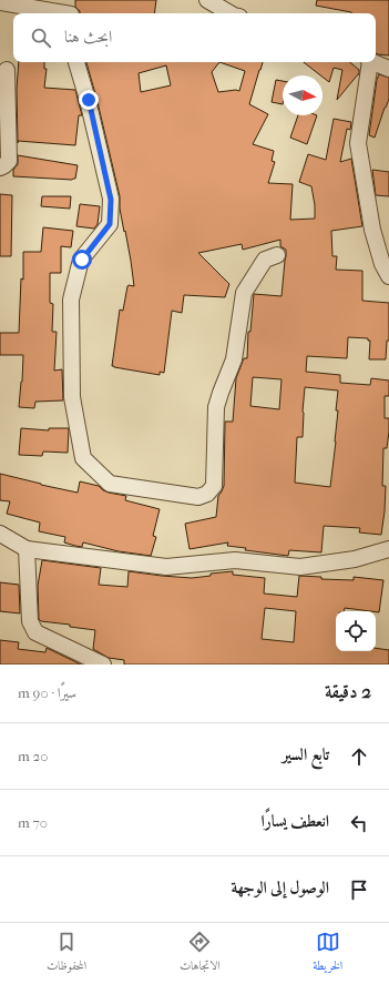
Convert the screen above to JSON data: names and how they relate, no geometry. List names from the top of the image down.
{
  "north": "right",
  "page": {
    "search": "ابحث هنا",
    "heading": ["2 دقيقة", "سيرًا · 90 m"],
    "list": [
      ["تابع السير", "20 m"],
      ["انعطف يسارًا", "70 m"],
      "الوصول إلى الوجهة"
    ],
    "nav": ["الخريطة", "الاتجاهات", "المحفوظات"]
  }
}
